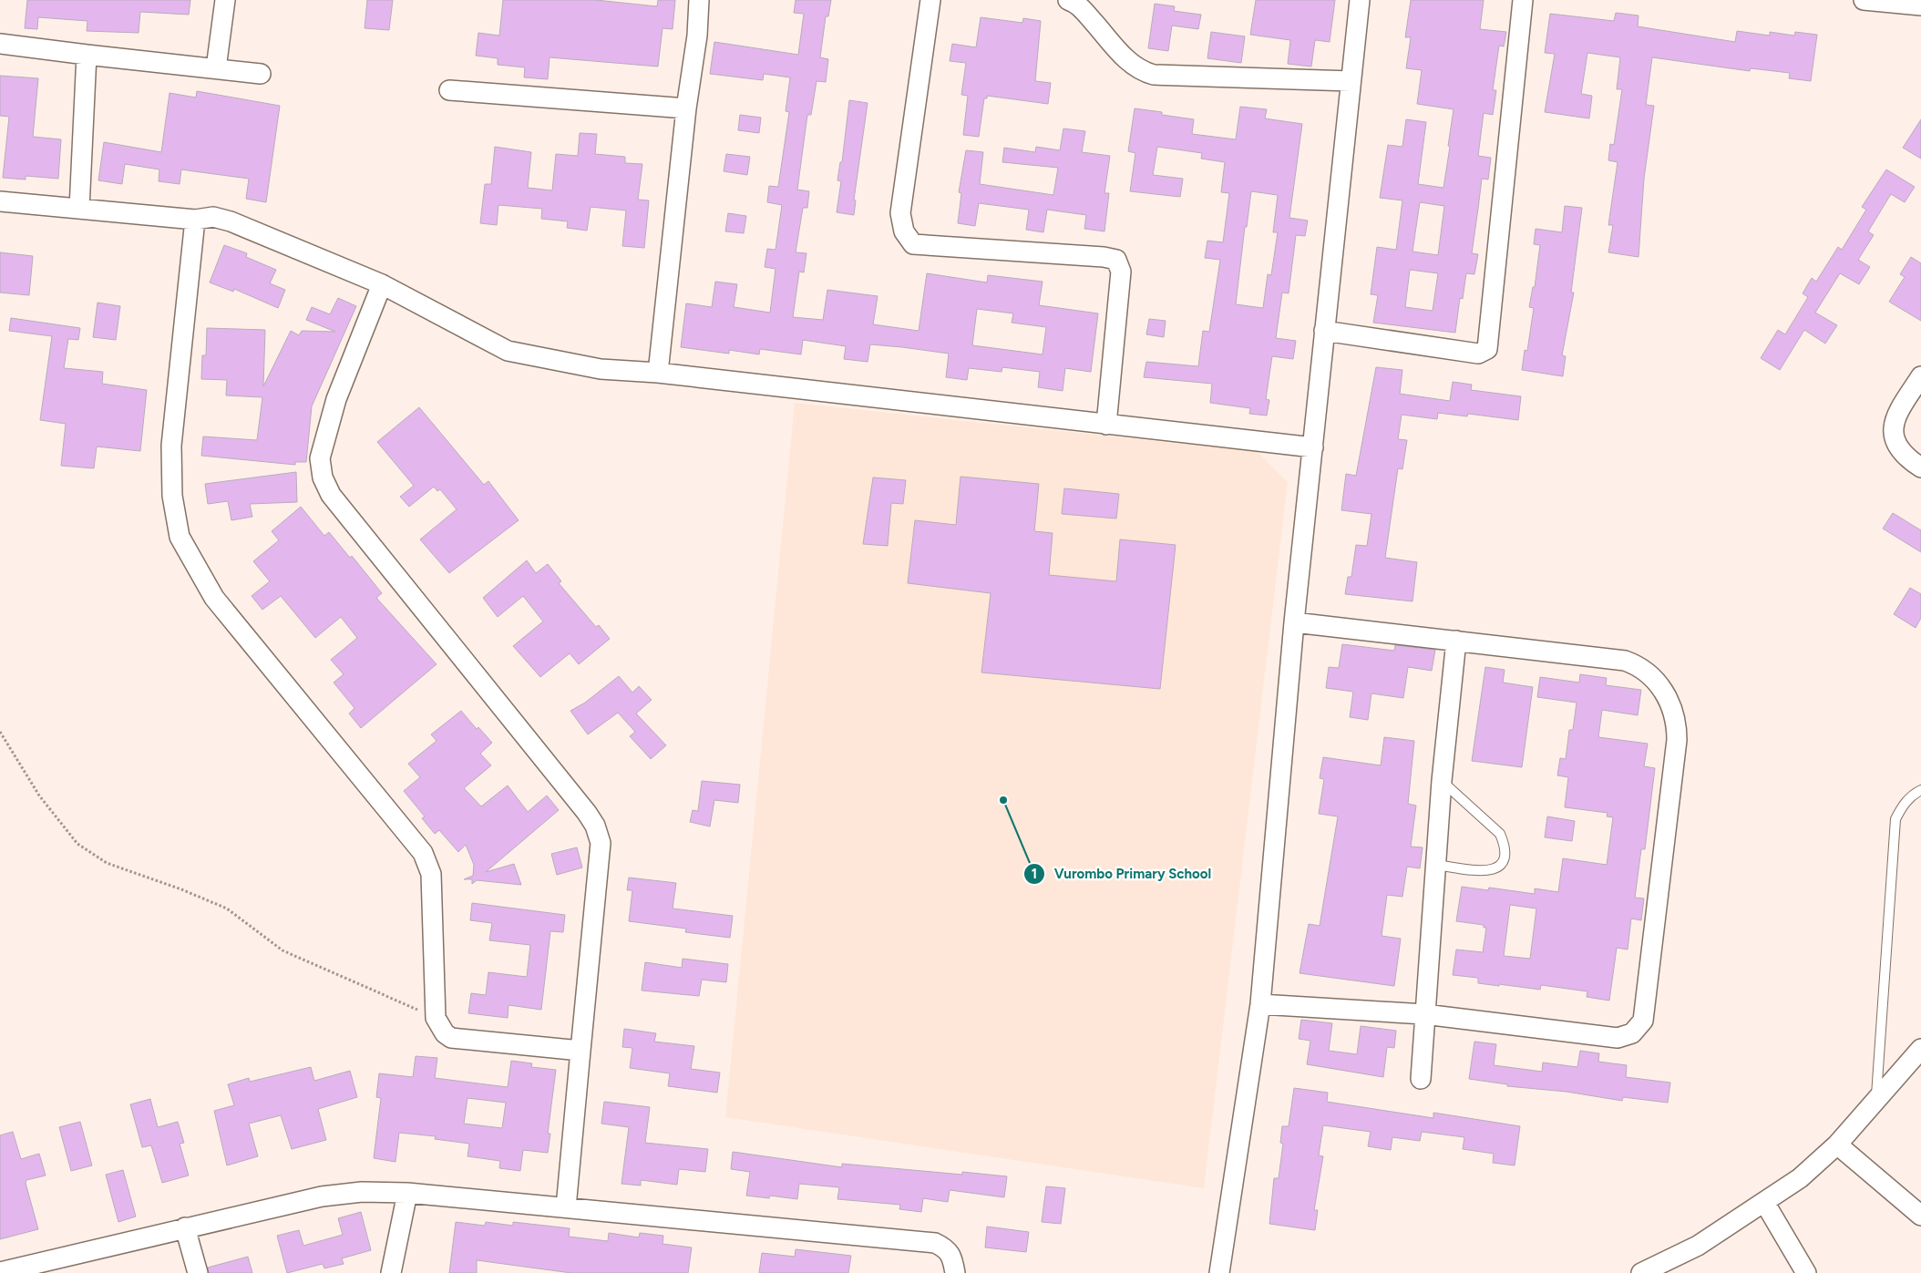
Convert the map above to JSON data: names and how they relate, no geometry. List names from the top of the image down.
{
  "places": ["Vurombo Primary School"]
}
